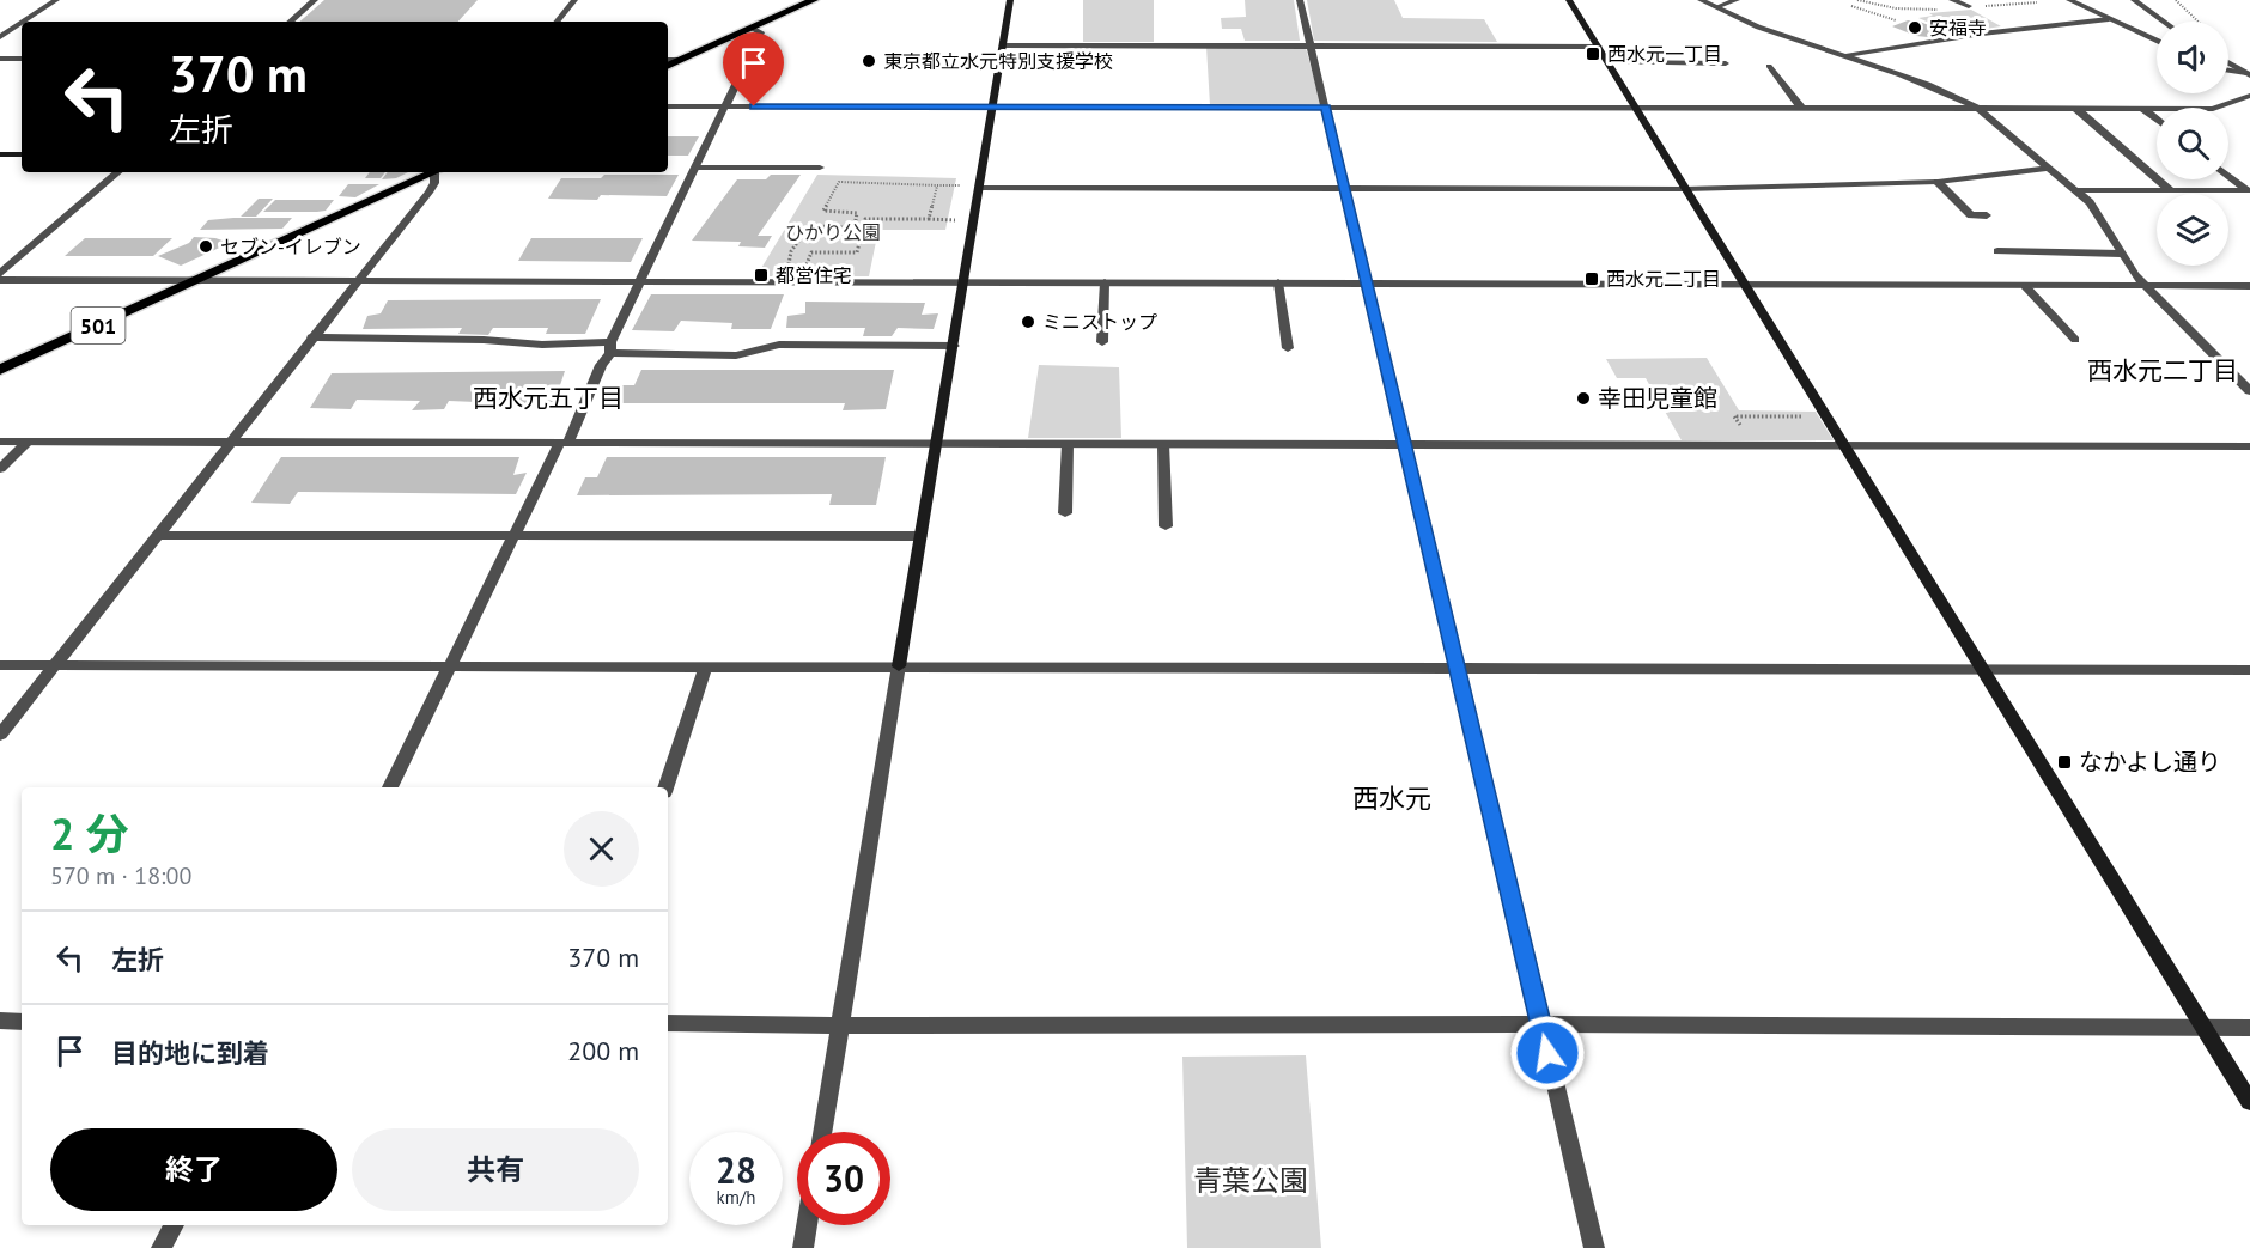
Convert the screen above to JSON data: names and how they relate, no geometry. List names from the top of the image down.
{
  "streets": {
    "main road": ["501"]
  },
  "districts": ["西水元二丁目", "西水元五丁目", "西水元"],
  "parks": ["ひかり公園", "青葉公園"],
  "places": {
    "other": [
      "安福寺",
      "東京都立水元特別支援学校",
      "セブン-イレブン",
      "ミニストップ",
      "幸田児童館"
    ],
    "transit": [
      "西水元一丁目",
      "都営住宅",
      "西水元二丁目",
      "なかよし通り"
    ]
  },
  "page": {
    "turn": ["370 m", "左折"],
    "heading": ["2 分", "570 m · 18:00"],
    "list": [
      {
        "name": "左折",
        "value": "370 m"
      },
      {
        "name": "目的地に到着",
        "value": "200 m"
      }
    ],
    "buttons": ["終了", "共有"],
    "speed": "28 km/h",
    "limit": "30"
  }
}
